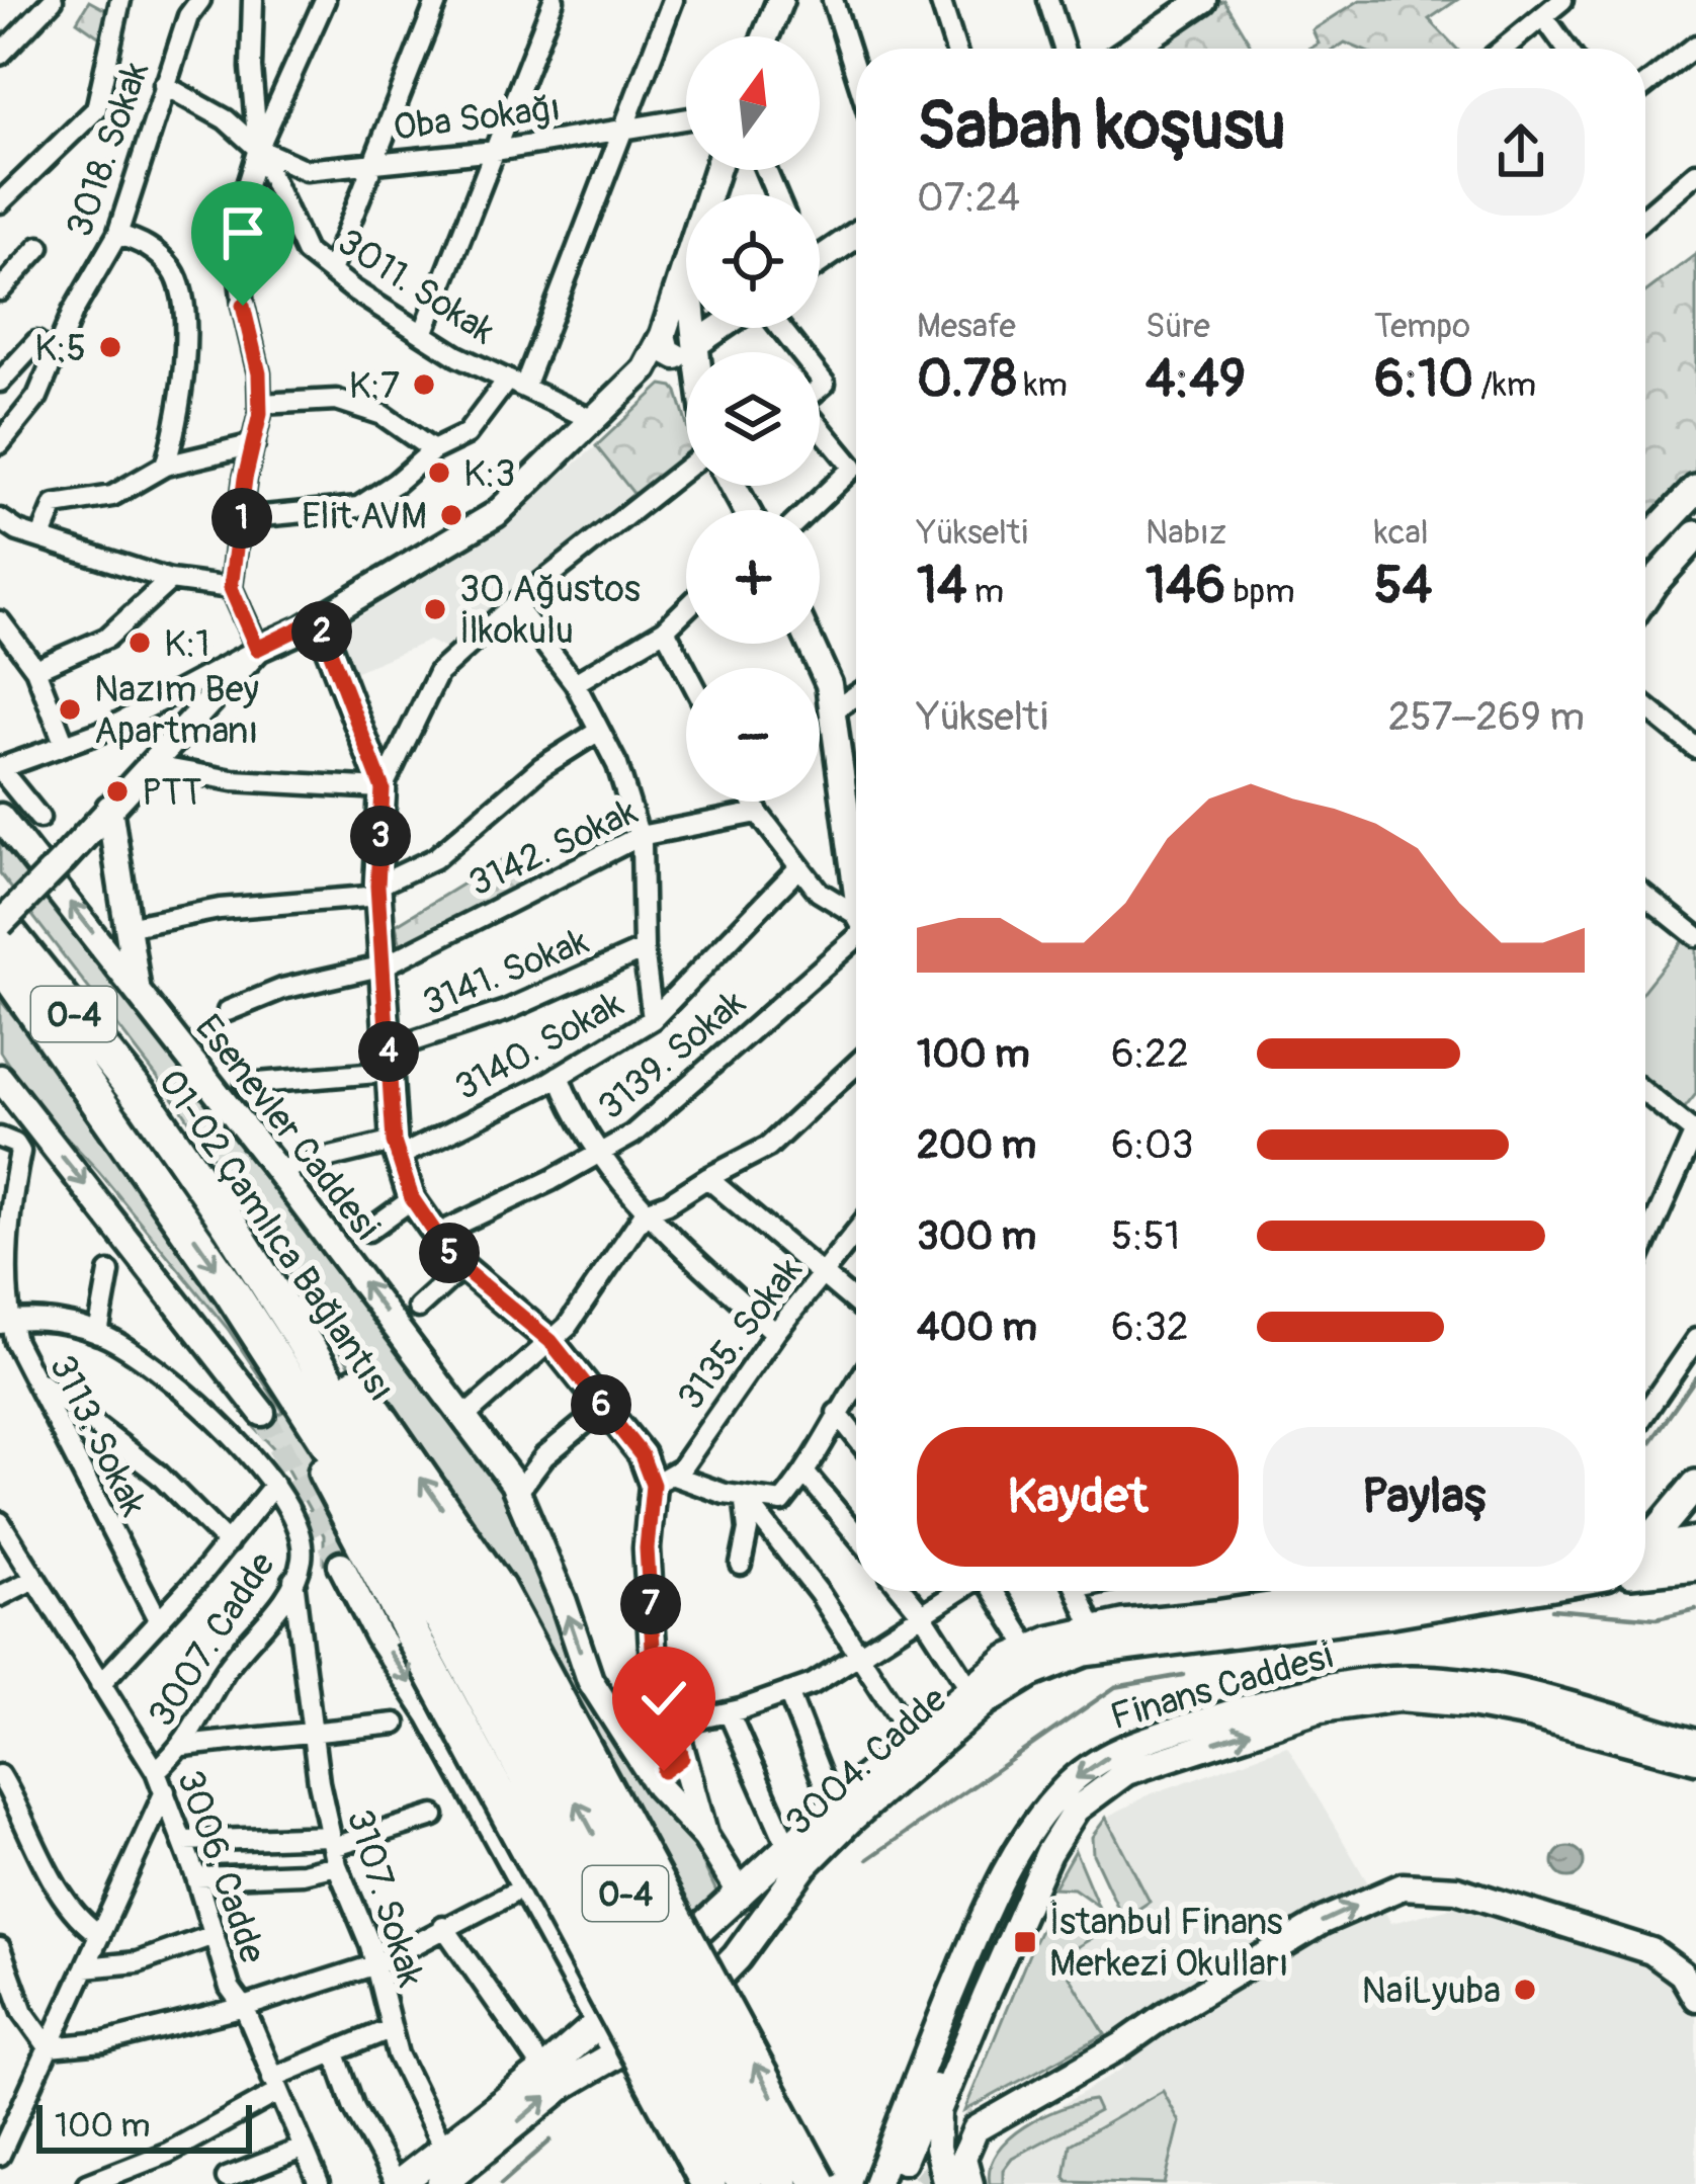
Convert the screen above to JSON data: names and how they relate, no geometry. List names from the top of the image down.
{
  "streets": {
    "highway": ["O-4", "O1-O2 Çamlıca Bağlantısı"],
    "main road": ["Esenevler Caddesi", "3004. Cadde"],
    "street": [
      "Oba Sokağı",
      "3018. Sokak",
      "3011. Sokak",
      "3142. Sokak",
      "3141. Sokak",
      "3140. Sokak",
      "3139. Sokak",
      "3135. Sokak",
      "3113. Sokak",
      "3007. Cadde",
      "Finans Caddesi",
      "3006. Cadde",
      "3107. Sokak"
    ]
  },
  "crossings": [
    ["Oba Sokağı", "3011. Sokak"],
    ["O-4", "O1-O2 Çamlıca Bağlantısı"],
    ["3140. Sokak", "Esenevler Caddesi"],
    ["Esenevler Caddesi", "3004. Cadde"],
    ["3007. Cadde", "3006. Cadde"],
    ["3007. Cadde", "3107. Sokak"],
    ["3004. Cadde", "3107. Sokak"]
  ],
  "places": {
    "other": [
      "K:5",
      "K:7",
      "K:3",
      "Elit AVM",
      "30 Ağustos İlkokulu",
      "K:1",
      "Nazım Bey Apartmanı",
      "PTT",
      "NaiLyuba"
    ],
    "transit": ["İstanbul Finans Merkezi Okulları"]
  },
  "scale_bar": "100 m",
  "north": "top",
  "page": {
    "map_buttons": ["+", "−"],
    "heading": ["Sabah koşusu", "07:24"],
    "stats": [
      ["Mesafe", "0.78 km"],
      ["Süre", "4:49"],
      ["Tempo", "6:10 /km"],
      ["Yükselti", "14 m"],
      ["Nabız", "146 bpm"],
      ["kcal", "54"]
    ],
    "pins": [
      "1",
      "2",
      "3",
      "4",
      "5",
      "6",
      "7"
    ],
    "chart": ["Yükselti", "257–269 m"],
    "list": [
      {
        "name": "100 m",
        "note": "6:22"
      },
      {
        "name": "200 m",
        "note": "6:03"
      },
      {
        "name": "300 m",
        "note": "5:51"
      },
      {
        "name": "400 m",
        "note": "6:32"
      }
    ],
    "buttons": ["Kaydet", "Paylaş"],
    "scale": "100 m"
  }
}
